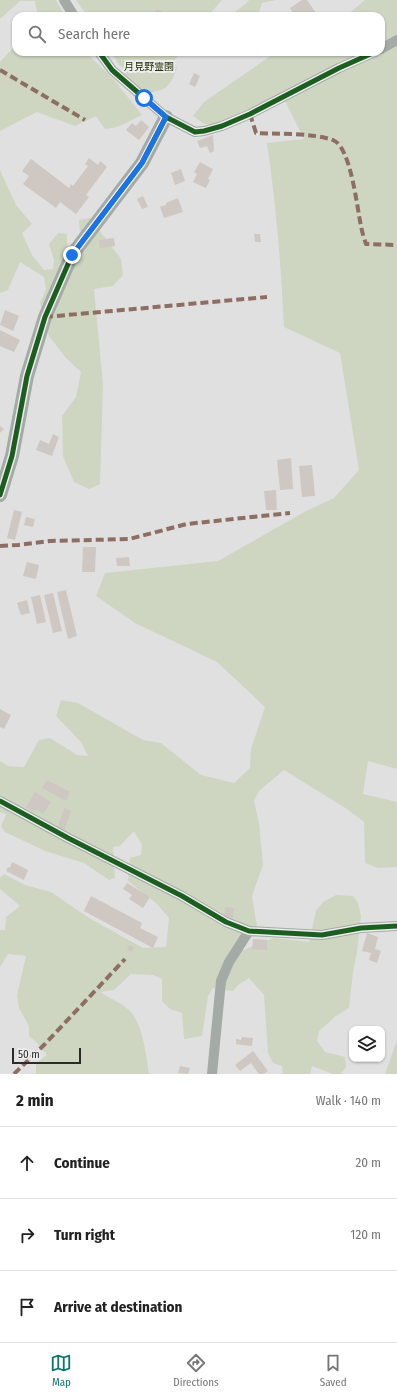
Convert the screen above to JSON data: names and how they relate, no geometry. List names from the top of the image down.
{
  "parks": ["月見野霊園"],
  "scale_bar": "50 m",
  "page": {
    "search": "Search here",
    "scale": "50 m",
    "heading": ["2 min", "Walk · 140 m"],
    "list": [
      ["Continue", "20 m"],
      ["Turn right", "120 m"],
      "Arrive at destination"
    ],
    "nav": ["Map", "Directions", "Saved"]
  }
}
